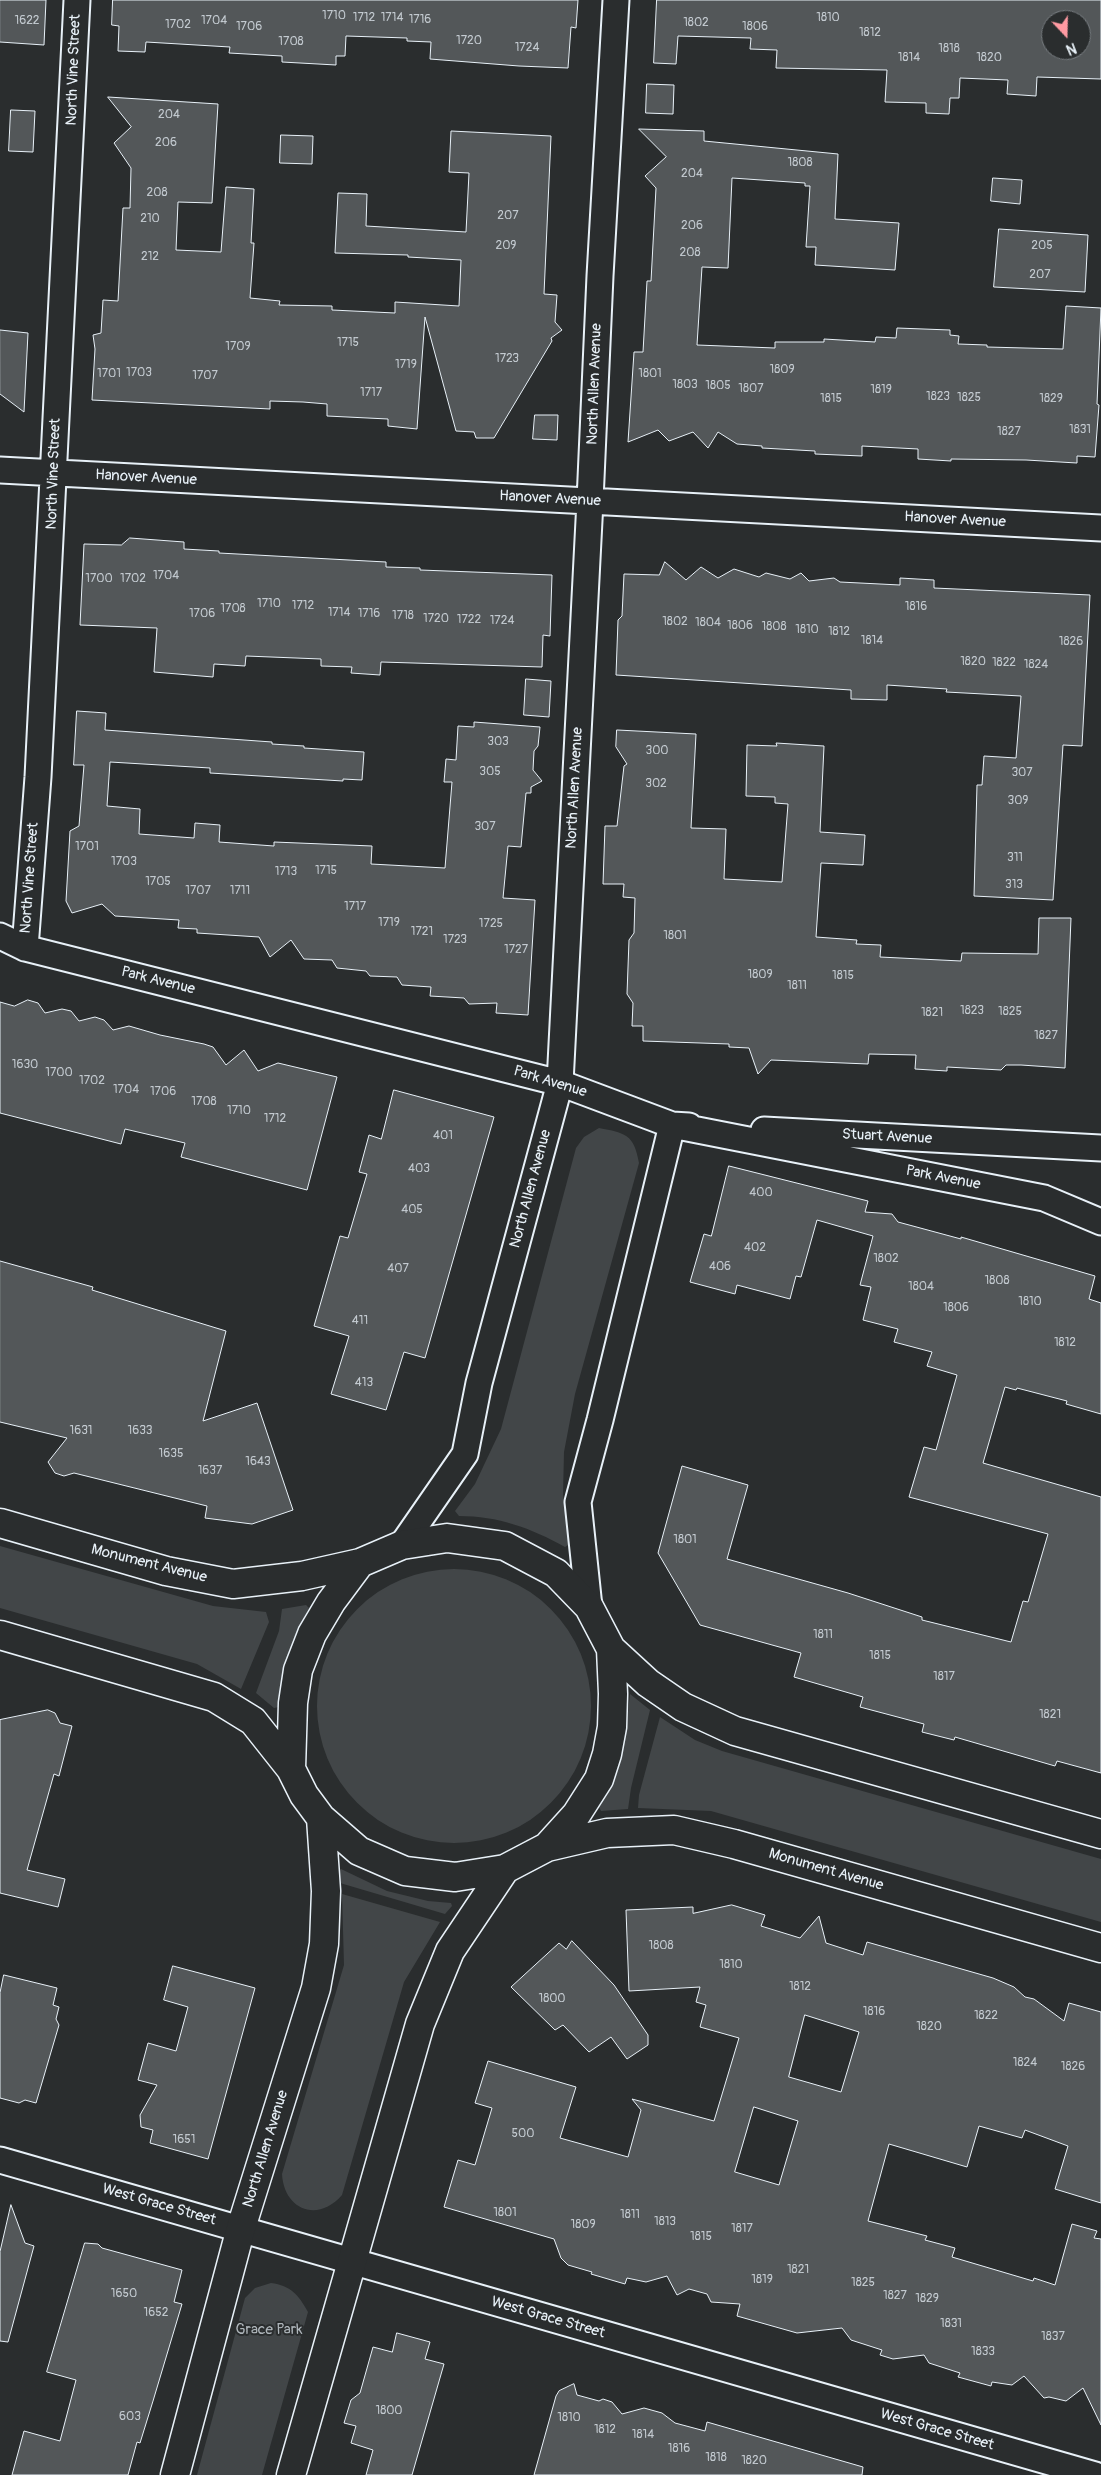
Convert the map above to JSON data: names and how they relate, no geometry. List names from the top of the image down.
{
  "streets": {
    "street": [
      "North Vine Street",
      "North Allen Avenue",
      "Hanover Avenue",
      "Park Avenue",
      "Stuart Avenue",
      "Monument Avenue",
      "West Grace Street"
    ]
  },
  "crossings": [
    ["North Vine Street", "Hanover Avenue"],
    ["North Vine Street", "Park Avenue"],
    ["North Allen Avenue", "Hanover Avenue"],
    ["North Allen Avenue", "Park Avenue"],
    ["North Allen Avenue", "Monument Avenue"],
    ["North Allen Avenue", "West Grace Street"],
    ["Park Avenue", "Stuart Avenue"]
  ],
  "parks": ["Grace Park"],
  "house_numbers": [
    "1710",
    "1712",
    "1714",
    "1810",
    "1716",
    "1622",
    "1704",
    "1802",
    "1702",
    "1706",
    "1806",
    "1812",
    "1720",
    "1708",
    "1724",
    "1818",
    "1814",
    "1820",
    "204",
    "206",
    "1808",
    "204",
    "208",
    "207",
    "210",
    "206",
    "209",
    "205",
    "208",
    "212",
    "207",
    "1715",
    "1709",
    "1723",
    "1719",
    "1809",
    "1703",
    "1701",
    "1801",
    "1707",
    "1803",
    "1805",
    "1807",
    "1819",
    "1717",
    "1823",
    "1825",
    "1815",
    "1829",
    "1831",
    "1827",
    "1704",
    "1700",
    "1702",
    "1710",
    "1712",
    "1816",
    "1708",
    "1714",
    "1706",
    "1716",
    "1718",
    "1720",
    "1722",
    "1724",
    "1802",
    "1804",
    "1806",
    "1808",
    "1810",
    "1812",
    "1814",
    "1826",
    "1820",
    "1822",
    "1824",
    "303",
    "300",
    "305",
    "307",
    "302",
    "309",
    "307",
    "1701",
    "311",
    "1703",
    "1715",
    "1713",
    "1705",
    "313",
    "1707",
    "1711",
    "1717",
    "1719",
    "1725",
    "1721",
    "1801",
    "1723",
    "1727",
    "1809",
    "1815",
    "1811",
    "1823",
    "1825",
    "1821",
    "1827",
    "1630",
    "1700",
    "1702",
    "1704",
    "1706",
    "1708",
    "1710",
    "1712",
    "401",
    "403",
    "400",
    "405",
    "402",
    "1802",
    "406",
    "407",
    "1808",
    "1804",
    "1810",
    "1806",
    "411",
    "1812",
    "413",
    "1631",
    "1633",
    "1635",
    "1643",
    "1637",
    "1801",
    "1811",
    "1815",
    "1817",
    "1821",
    "1808",
    "1810",
    "1812",
    "1800",
    "1816",
    "1822",
    "1820",
    "1824",
    "1826",
    "500",
    "1651",
    "1801",
    "1811",
    "1813",
    "1809",
    "1817",
    "1815",
    "1821",
    "1819",
    "1825",
    "1650",
    "1827",
    "1829",
    "1652",
    "1831",
    "1837",
    "1833",
    "1800",
    "603",
    "1810",
    "1812",
    "1814",
    "1816",
    "1818",
    "1820"
  ],
  "north": "bottom"
}
